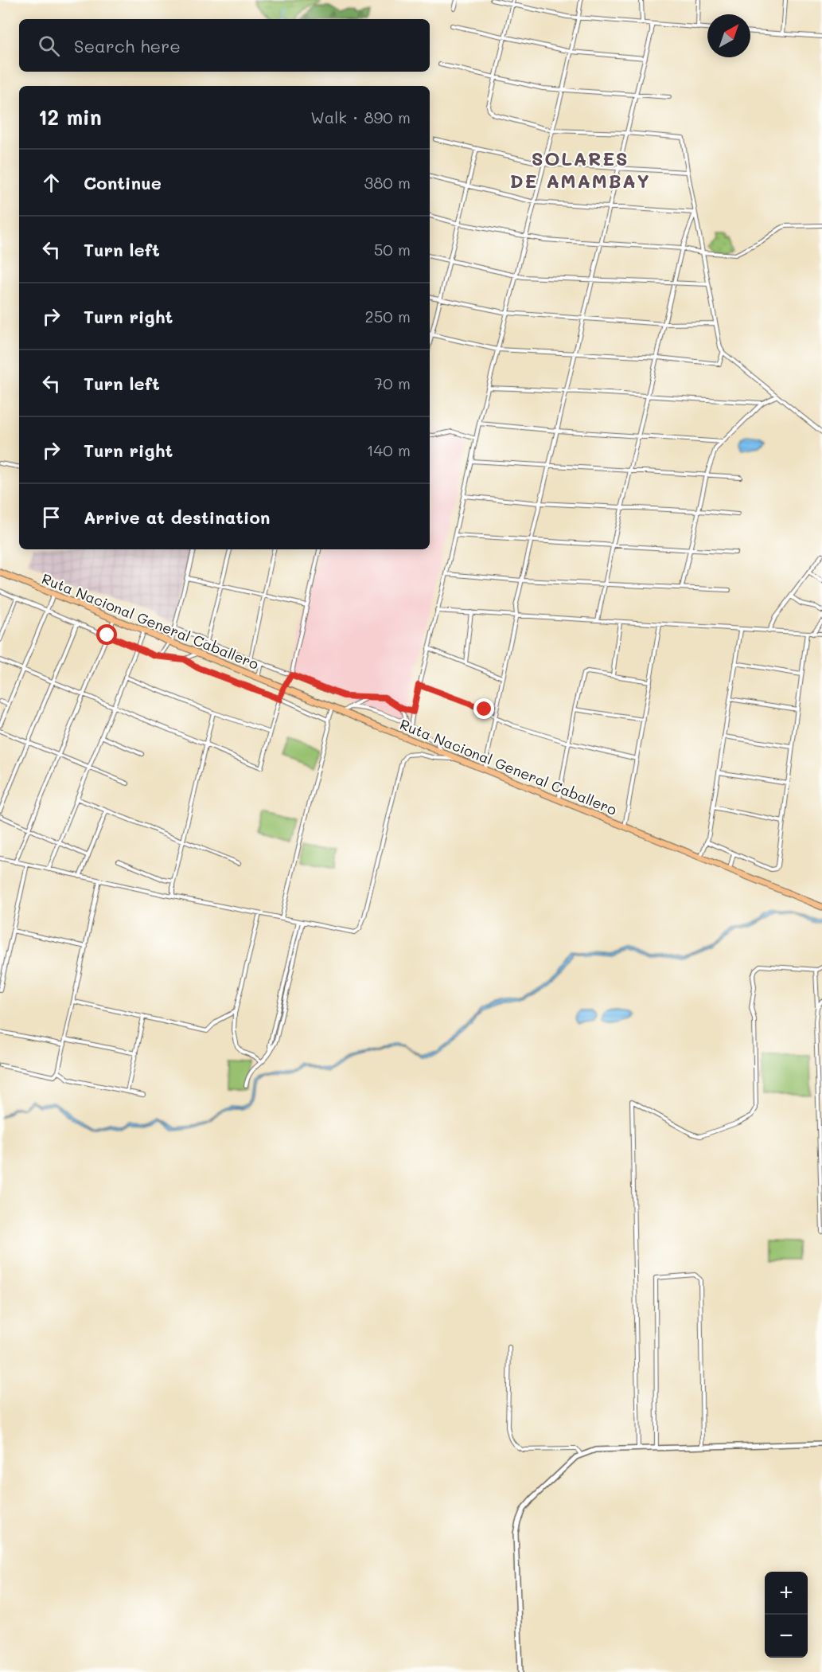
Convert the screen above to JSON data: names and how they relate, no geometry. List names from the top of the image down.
{
  "streets": {
    "highway": ["Ruta Nacional General Caballero"]
  },
  "districts": ["SOLARES DE AMAMBAY"],
  "north": "top right",
  "page": {
    "search": "Search here",
    "heading": ["12 min", "Walk · 890 m"],
    "list": [
      ["Continue", "380 m"],
      ["Turn left", "50 m"],
      ["Turn right", "250 m"],
      ["Turn left", "70 m"],
      ["Turn right", "140 m"],
      "Arrive at destination"
    ],
    "map_buttons": ["+", "−"]
  }
}
